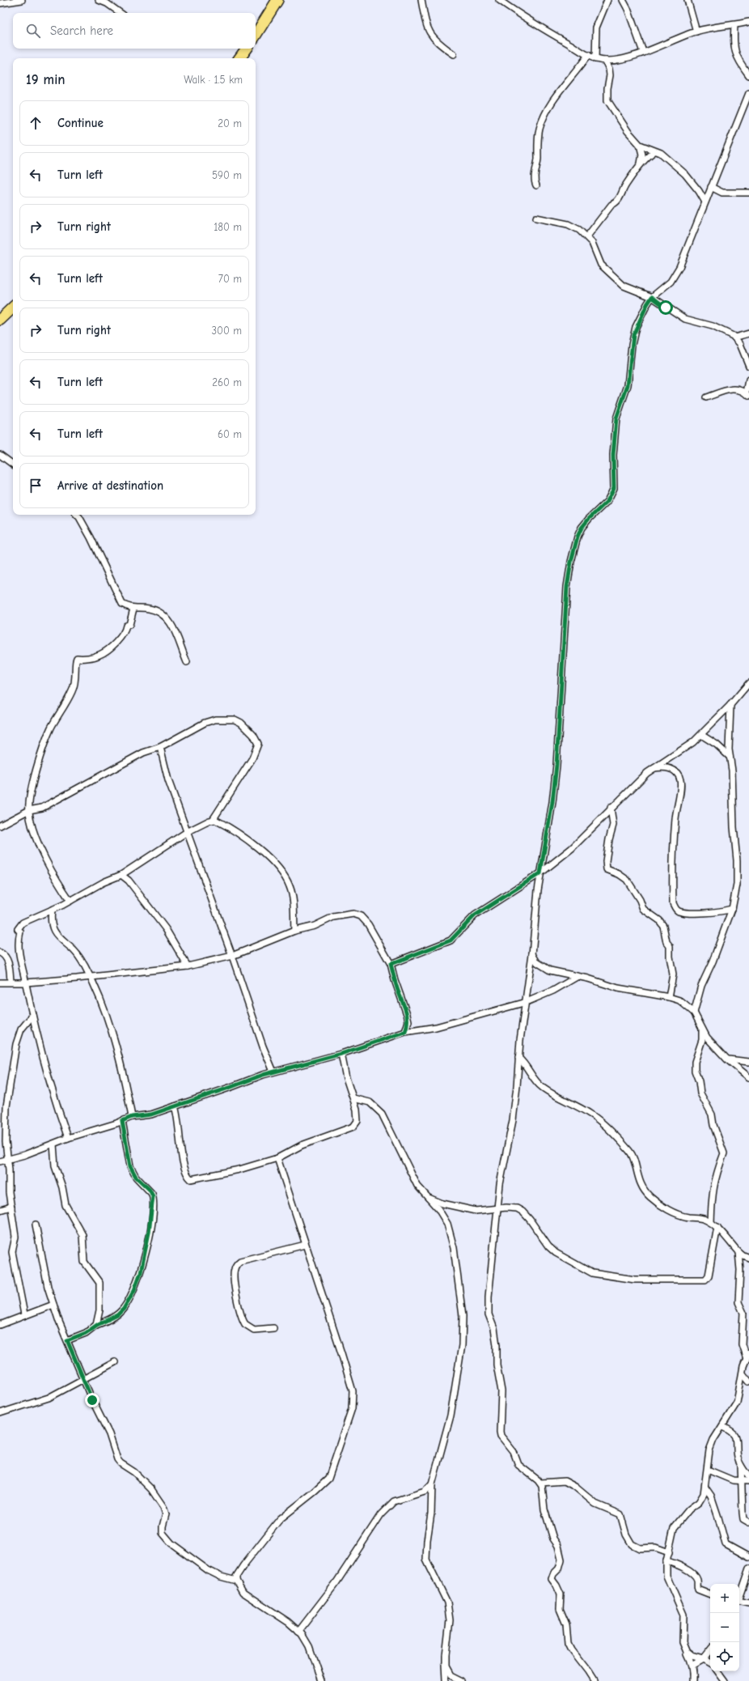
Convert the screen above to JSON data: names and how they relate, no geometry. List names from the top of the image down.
{
  "page": {
    "search": "Search here",
    "heading": ["19 min", "Walk · 1.5 km"],
    "list": [
      ["Continue", "20 m"],
      ["Turn left", "590 m"],
      ["Turn right", "180 m"],
      ["Turn left", "70 m"],
      ["Turn right", "300 m"],
      ["Turn left", "260 m"],
      ["Turn left", "60 m"],
      "Arrive at destination"
    ],
    "map_buttons": ["+", "−"]
  }
}
